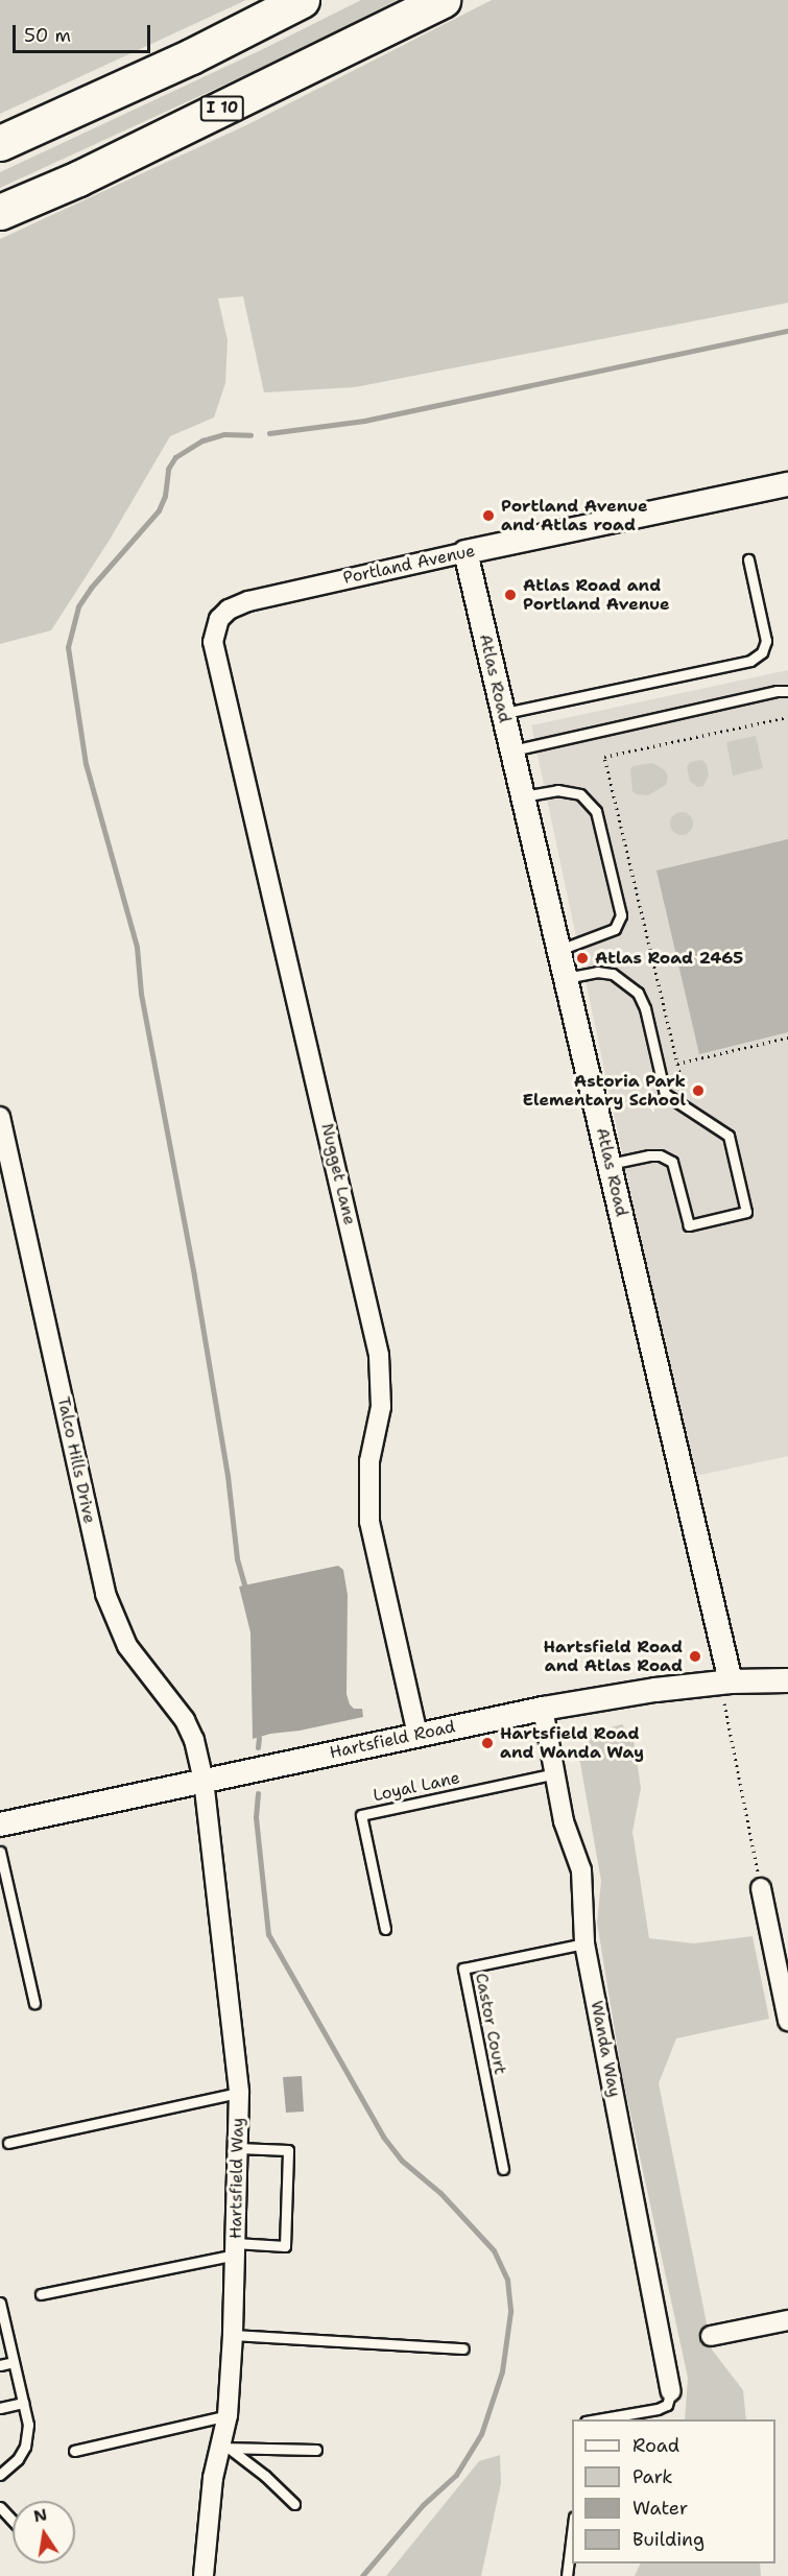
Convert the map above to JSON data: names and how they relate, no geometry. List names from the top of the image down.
{
  "streets": {
    "highway": ["I 10"],
    "street": [
      "Portland Avenue",
      "Atlas Road",
      "Nugget Lane",
      "Talco Hills Drive",
      "Hartsfield Road",
      "Wanda Way",
      "Hartsfield Way"
    ],
    "lane": ["Loyal Lane", "Castor Court"]
  },
  "crossings": [
    ["Portland Avenue", "Atlas Road"],
    ["Portland Avenue", "Nugget Lane"],
    ["Atlas Road", "Hartsfield Road"],
    ["Nugget Lane", "Hartsfield Road"],
    ["Talco Hills Drive", "Hartsfield Road"],
    ["Talco Hills Drive", "Hartsfield Way"],
    ["Hartsfield Road", "Wanda Way"],
    ["Hartsfield Road", "Hartsfield Way"],
    ["Loyal Lane", "Wanda Way"],
    ["Castor Court", "Wanda Way"]
  ],
  "places": [
    "Portland Avenue and Atlas road",
    "Atlas Road and Portland Avenue",
    "Atlas Road 2465",
    "Astoria Park Elementary School",
    "Hartsfield Road and Atlas Road",
    "Hartsfield Road and Wanda Way"
  ],
  "legend": [
    "Road",
    "Park",
    "Water",
    "Building"
  ],
  "scale_bar": "50 m",
  "north": "top"
}
